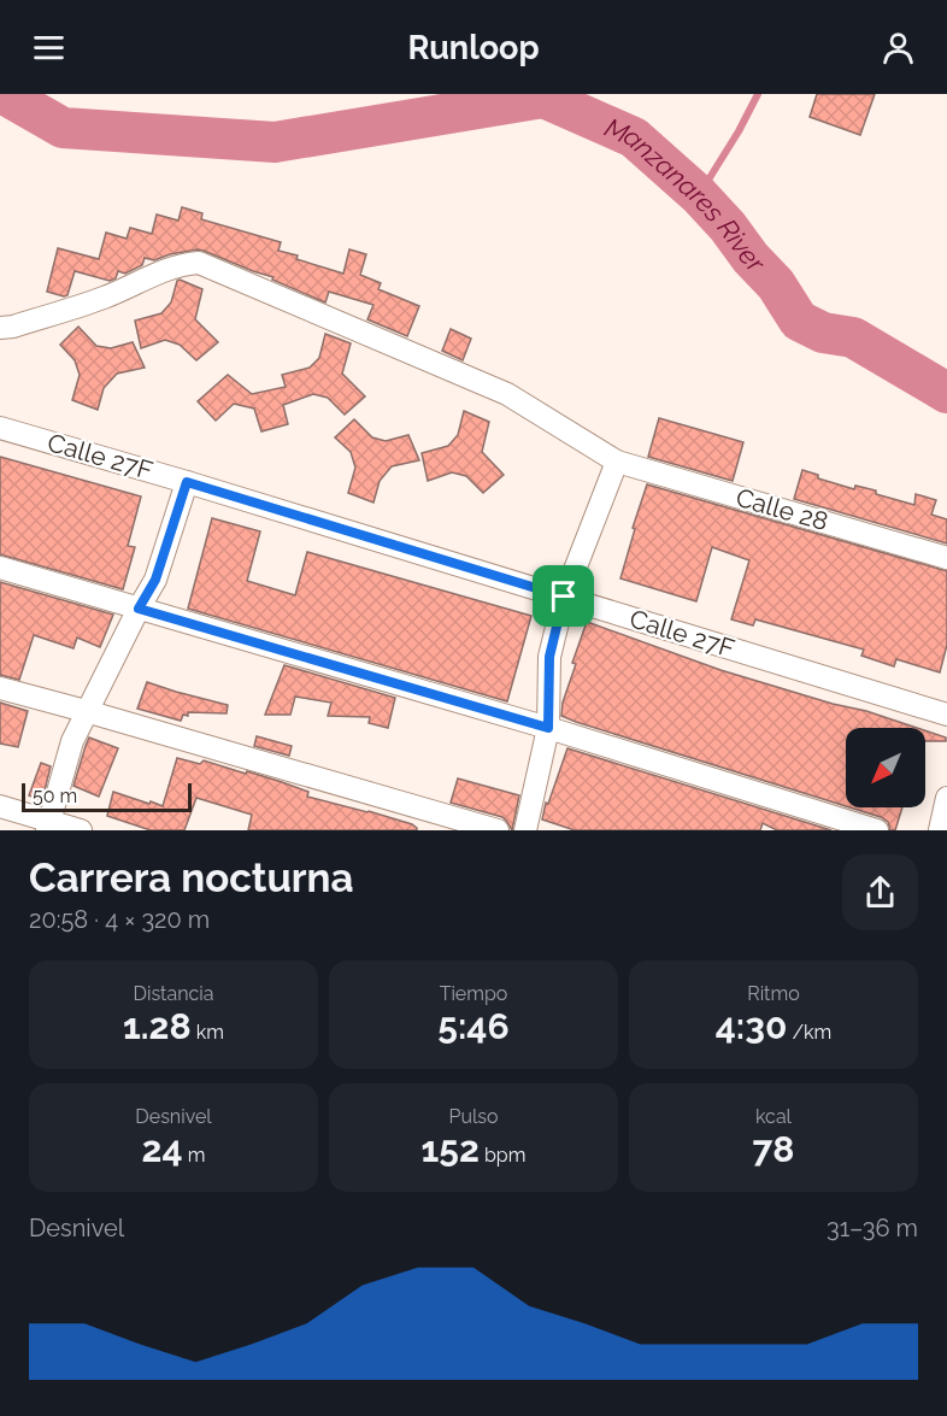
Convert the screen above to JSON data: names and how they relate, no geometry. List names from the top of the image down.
{
  "streets": {
    "street": ["Calle 27F", "Calle 28"]
  },
  "water": ["Manzanares River"],
  "scale_bar": "50 m",
  "north": "bottom left",
  "page": {
    "header": "Runloop",
    "scale": "50 m",
    "heading": ["Carrera nocturna", "20:58 · 4 × 320 m"],
    "stats": [
      ["Distancia", "1.28 km"],
      ["Tiempo", "5:46"],
      ["Ritmo", "4:30 /km"],
      ["Desnivel", "24 m"],
      ["Pulso", "152 bpm"],
      ["kcal", "78"]
    ],
    "chart": ["Desnivel", "31–36 m"]
  }
}
